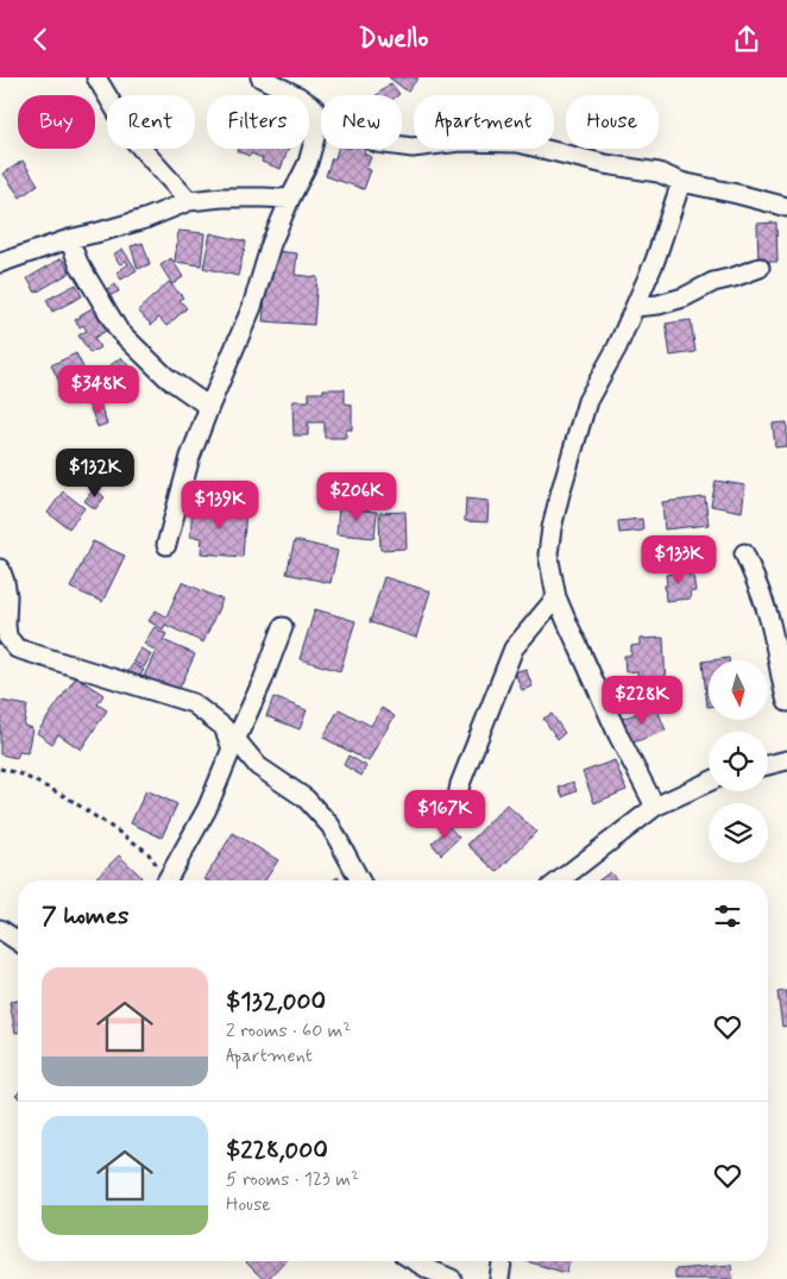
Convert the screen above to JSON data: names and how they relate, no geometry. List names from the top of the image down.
{
  "north": "bottom",
  "page": {
    "header": "Dwello",
    "chip": [
      "Buy",
      "Rent",
      "Filters",
      "New",
      "Apartment",
      "House"
    ],
    "price": [
      "$348K",
      "$132K",
      "$206K",
      "$139K",
      "$133K",
      "$228K",
      "$167K"
    ],
    "heading": "7 homes",
    "list": [
      {
        "name": "$132,000",
        "note": "2 rooms · 60 m² · Apartment"
      },
      {
        "name": "$228,000",
        "note": "5 rooms · 123 m² · House"
      }
    ]
  }
}
